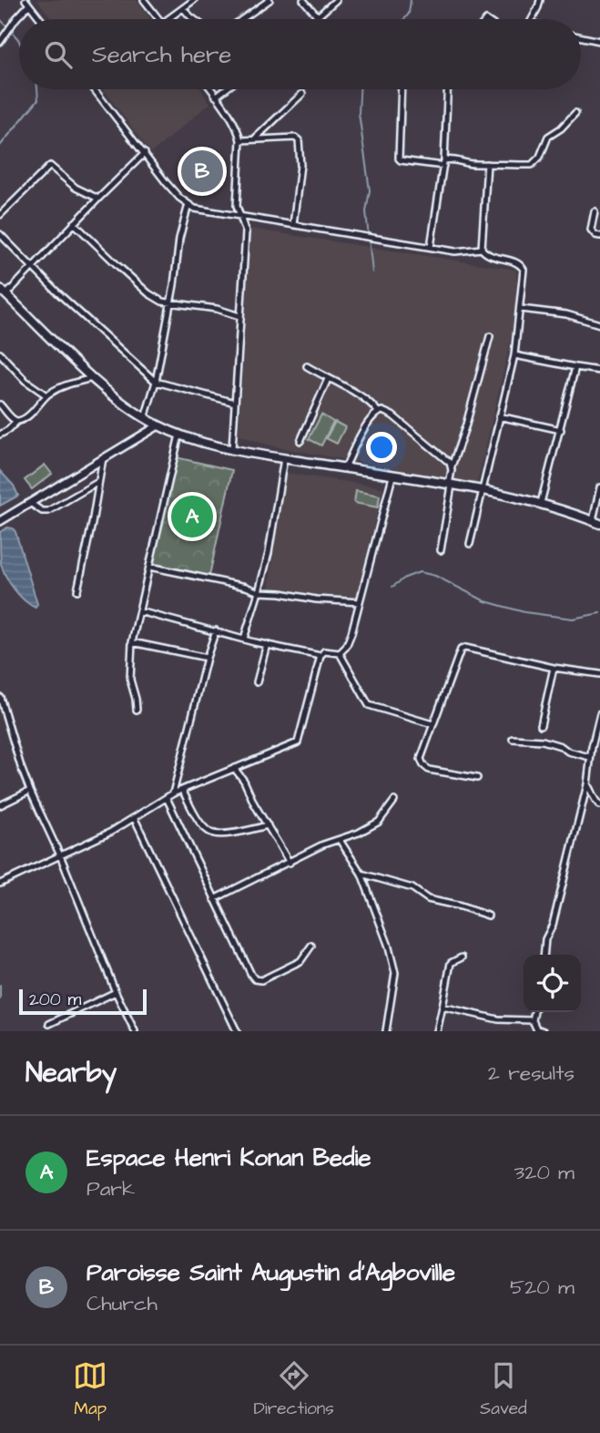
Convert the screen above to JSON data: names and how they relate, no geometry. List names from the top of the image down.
{
  "scale_bar": "200 m",
  "page": {
    "search": "Search here",
    "pins": ["B", "A"],
    "scale": "200 m",
    "heading": ["Nearby", "2 results"],
    "list": [
      {
        "mark": "A",
        "name": "Espace Henri Konan Bedie",
        "note": "Park",
        "value": "320 m"
      },
      {
        "mark": "B",
        "name": "Paroisse Saint Augustin d'Agboville",
        "note": "Church",
        "value": "520 m"
      }
    ],
    "nav": ["Map", "Directions", "Saved"]
  }
}
